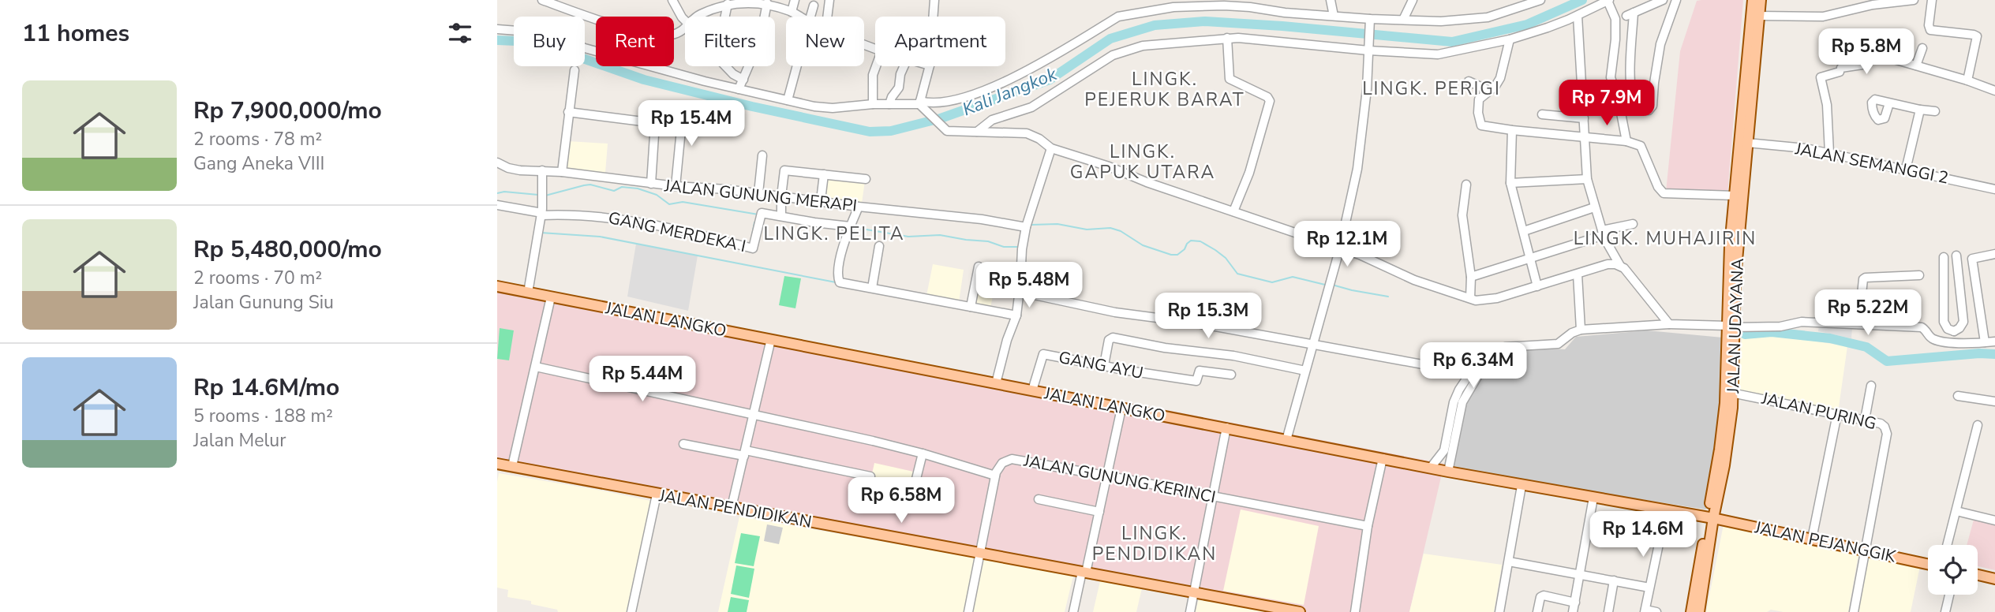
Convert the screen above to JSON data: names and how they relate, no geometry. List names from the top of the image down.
{
  "streets": {
    "main road": [
      "JALAN LANGKO",
      "JALAN UDAYANA",
      "JALAN PENDIDIKAN",
      "JALAN PEJANGGIK"
    ],
    "street": [
      "JALAN SEMANGGI 2",
      "JALAN GUNUNG MERAPI",
      "GANG MERDEKA I",
      "GANG AYU",
      "JALAN PURING",
      "JALAN GUNUNG KERINCI"
    ]
  },
  "crossings": [
    ["JALAN SEMANGGI 2", "JALAN UDAYANA"],
    ["JALAN LANGKO", "JALAN UDAYANA"],
    ["JALAN LANGKO", "GANG AYU"],
    ["JALAN LANGKO", "JALAN PEJANGGIK"],
    ["JALAN UDAYANA", "JALAN PURING"],
    ["JALAN UDAYANA", "JALAN PEJANGGIK"],
    ["JALAN PURING", "JALAN PEJANGGIK"]
  ],
  "districts": [
    "LINGK. PEJERUK BARAT",
    "LINGK. PERIGI",
    "LINGK. GAPUK UTARA",
    "LINGK. PELITA",
    "LINGK. MUHAJIRIN",
    "LINGK. PENDIDIKAN"
  ],
  "water": ["Kali Jangkok"],
  "page": {
    "heading": "11 homes",
    "chip": [
      "Buy",
      "Rent",
      "Filters",
      "New",
      "Apartment"
    ],
    "price": [
      "Rp 5.8M",
      "Rp 7.9M",
      "Rp 15.4M",
      "Rp 12.1M",
      "Rp 5.48M",
      "Rp 5.22M",
      "Rp 15.3M",
      "Rp 6.34M",
      "Rp 5.44M",
      "Rp 6.58M",
      "Rp 14.6M"
    ],
    "list": [
      {
        "name": "Rp 7,900,000/mo",
        "note": "2 rooms · 78 m² · Gang Aneka VIII"
      },
      {
        "name": "Rp 5,480,000/mo",
        "note": "2 rooms · 70 m² · Jalan Gunung Siu"
      },
      {
        "name": "Rp 14.6M/mo",
        "note": "5 rooms · 188 m² · Jalan Melur"
      }
    ]
  }
}
